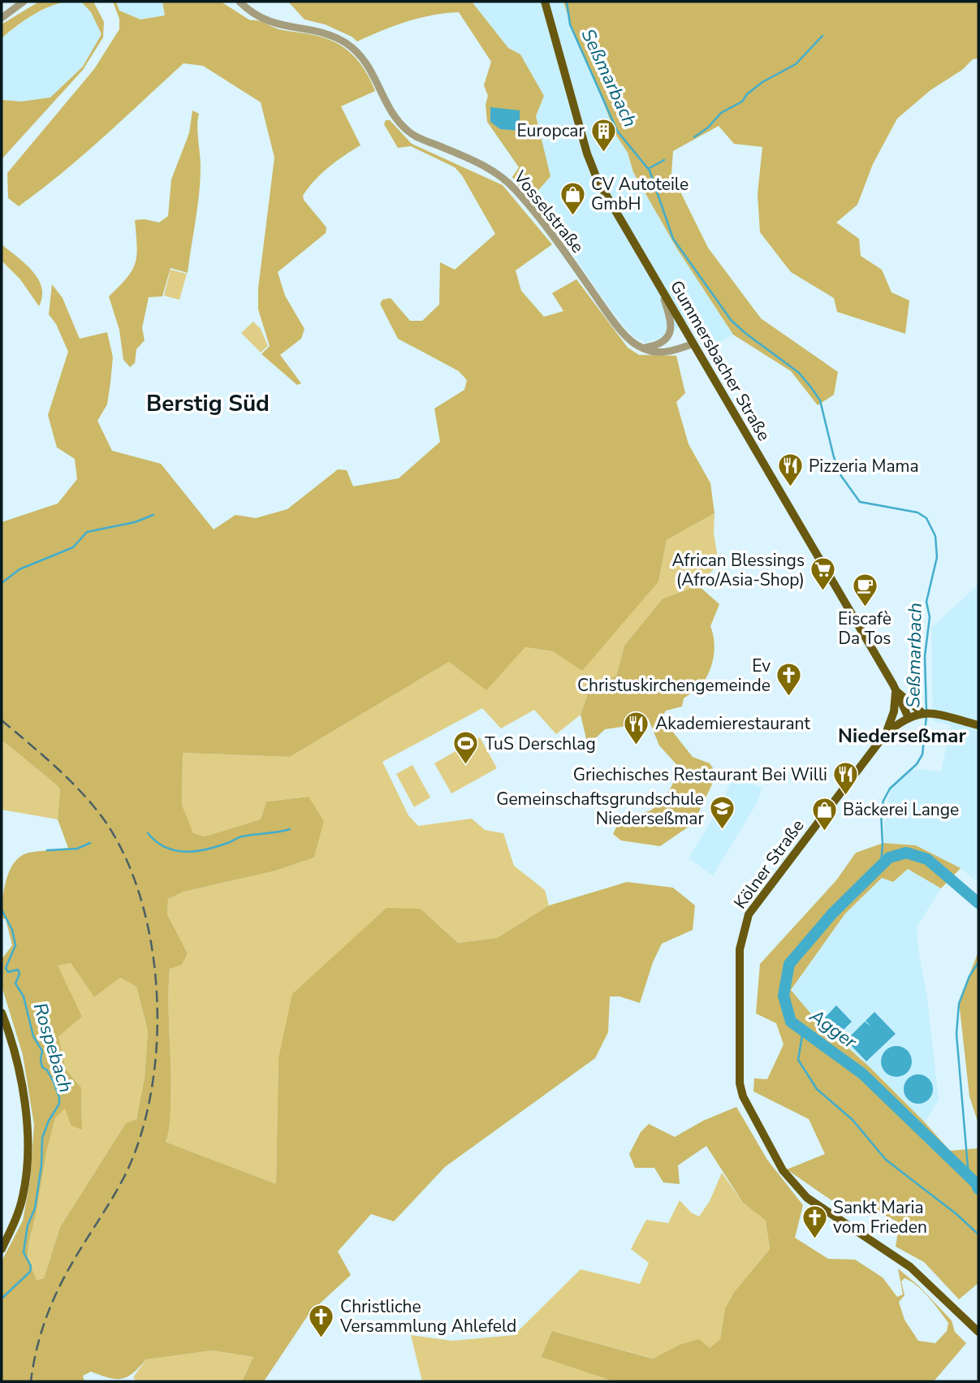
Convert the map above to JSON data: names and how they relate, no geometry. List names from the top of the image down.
{
  "streets": {
    "main road": ["Gummersbacher Straße", "Kölner Straße"],
    "street": ["Vosselstraße"]
  },
  "crossings": [
    ["Gummersbacher Straße", "Kölner Straße"]
  ],
  "districts": ["Berstig Süd", "Niederseßmar"],
  "water": ["Seßmarbach", "Agger", "Rospebach"],
  "places": {
    "building": ["Europcar"],
    "shop": ["CV Autoteile GmbH", "Bäckerei Lange"],
    "restaurant": ["Pizzeria Mama", "Akademierestaurant", "Griechisches Restaurant Bei Willi"],
    "supermarket": ["African Blessings (Afro/Asia-Shop)"],
    "cafe": ["Eiscafè Da Tos"],
    "church": ["Ev Christuskirchengemeinde", "Sankt Maria vom Frieden", "Christliche Versammlung Ahlefeld"],
    "sports": ["TuS Derschlag"],
    "school or university": ["Gemeinschaftsgrundschule Niederseßmar"]
  }
}
